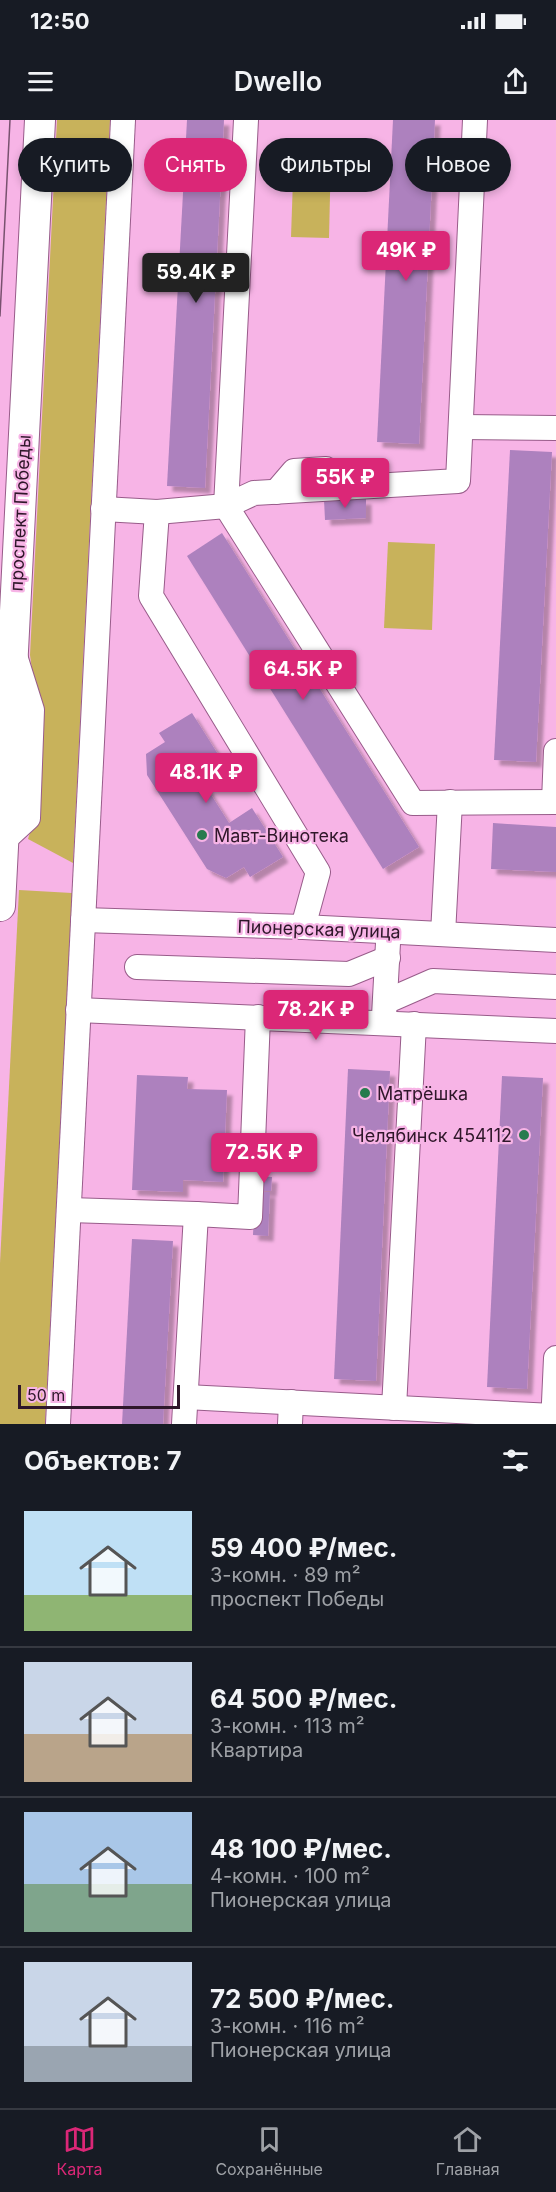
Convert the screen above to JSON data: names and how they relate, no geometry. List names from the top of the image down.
{
  "streets": {
    "main road": ["проспект Победы"],
    "street": ["Пионерская улица"]
  },
  "places": ["Мавт-Винотека", "Матрёшка", "Челябинск 454112"],
  "scale_bar": "50 m",
  "page": {
    "status": "12:50",
    "header": "Dwello",
    "chip": [
      "Купить",
      "Снять",
      "Фильтры",
      "Новое"
    ],
    "price": [
      "49K ₽",
      "59.4K ₽",
      "55K ₽",
      "64.5K ₽",
      "48.1K ₽",
      "78.2K ₽",
      "72.5K ₽"
    ],
    "scale": "50 m",
    "heading": "Объектов: 7",
    "list": [
      {
        "name": "59 400 ₽/мес.",
        "note": "3-комн. · 89 m² · проспект Победы"
      },
      {
        "name": "64 500 ₽/мес.",
        "note": "3-комн. · 113 m² · Квартира"
      },
      {
        "name": "48 100 ₽/мес.",
        "note": "4-комн. · 100 m² · Пионерская улица"
      },
      {
        "name": "72 500 ₽/мес.",
        "note": "3-комн. · 116 m² · Пионерская улица"
      }
    ],
    "tabs": ["Карта", "Сохранённые", "Главная"]
  }
}
